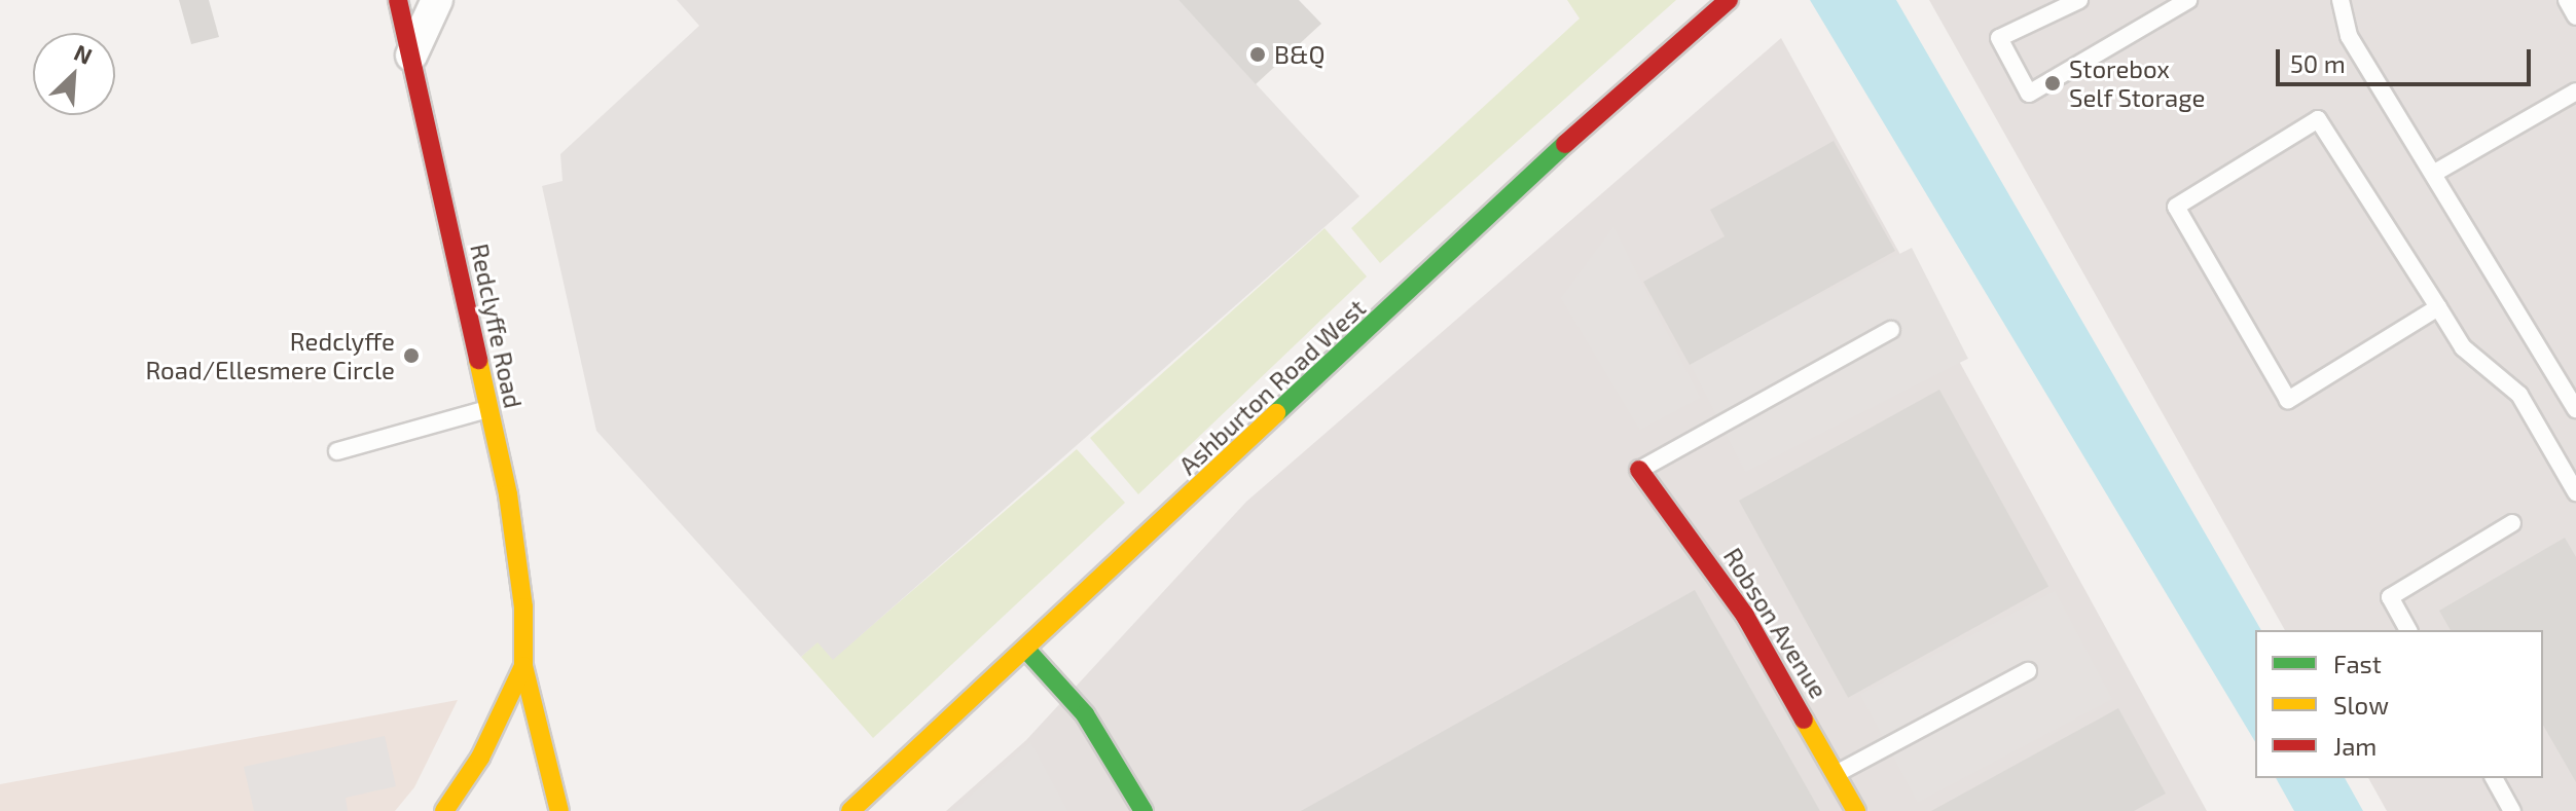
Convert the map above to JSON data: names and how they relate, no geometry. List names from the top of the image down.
{
  "streets": {
    "main road": ["Redclyffe Road", "Ashburton Road West", "Robson Avenue"]
  },
  "places": ["B&Q", "Storebox Self Storage", "Redclyffe Road/Ellesmere Circle"],
  "legend": ["Fast", "Slow", "Jam"],
  "scale_bar": "50 m",
  "north": "top right"
}
